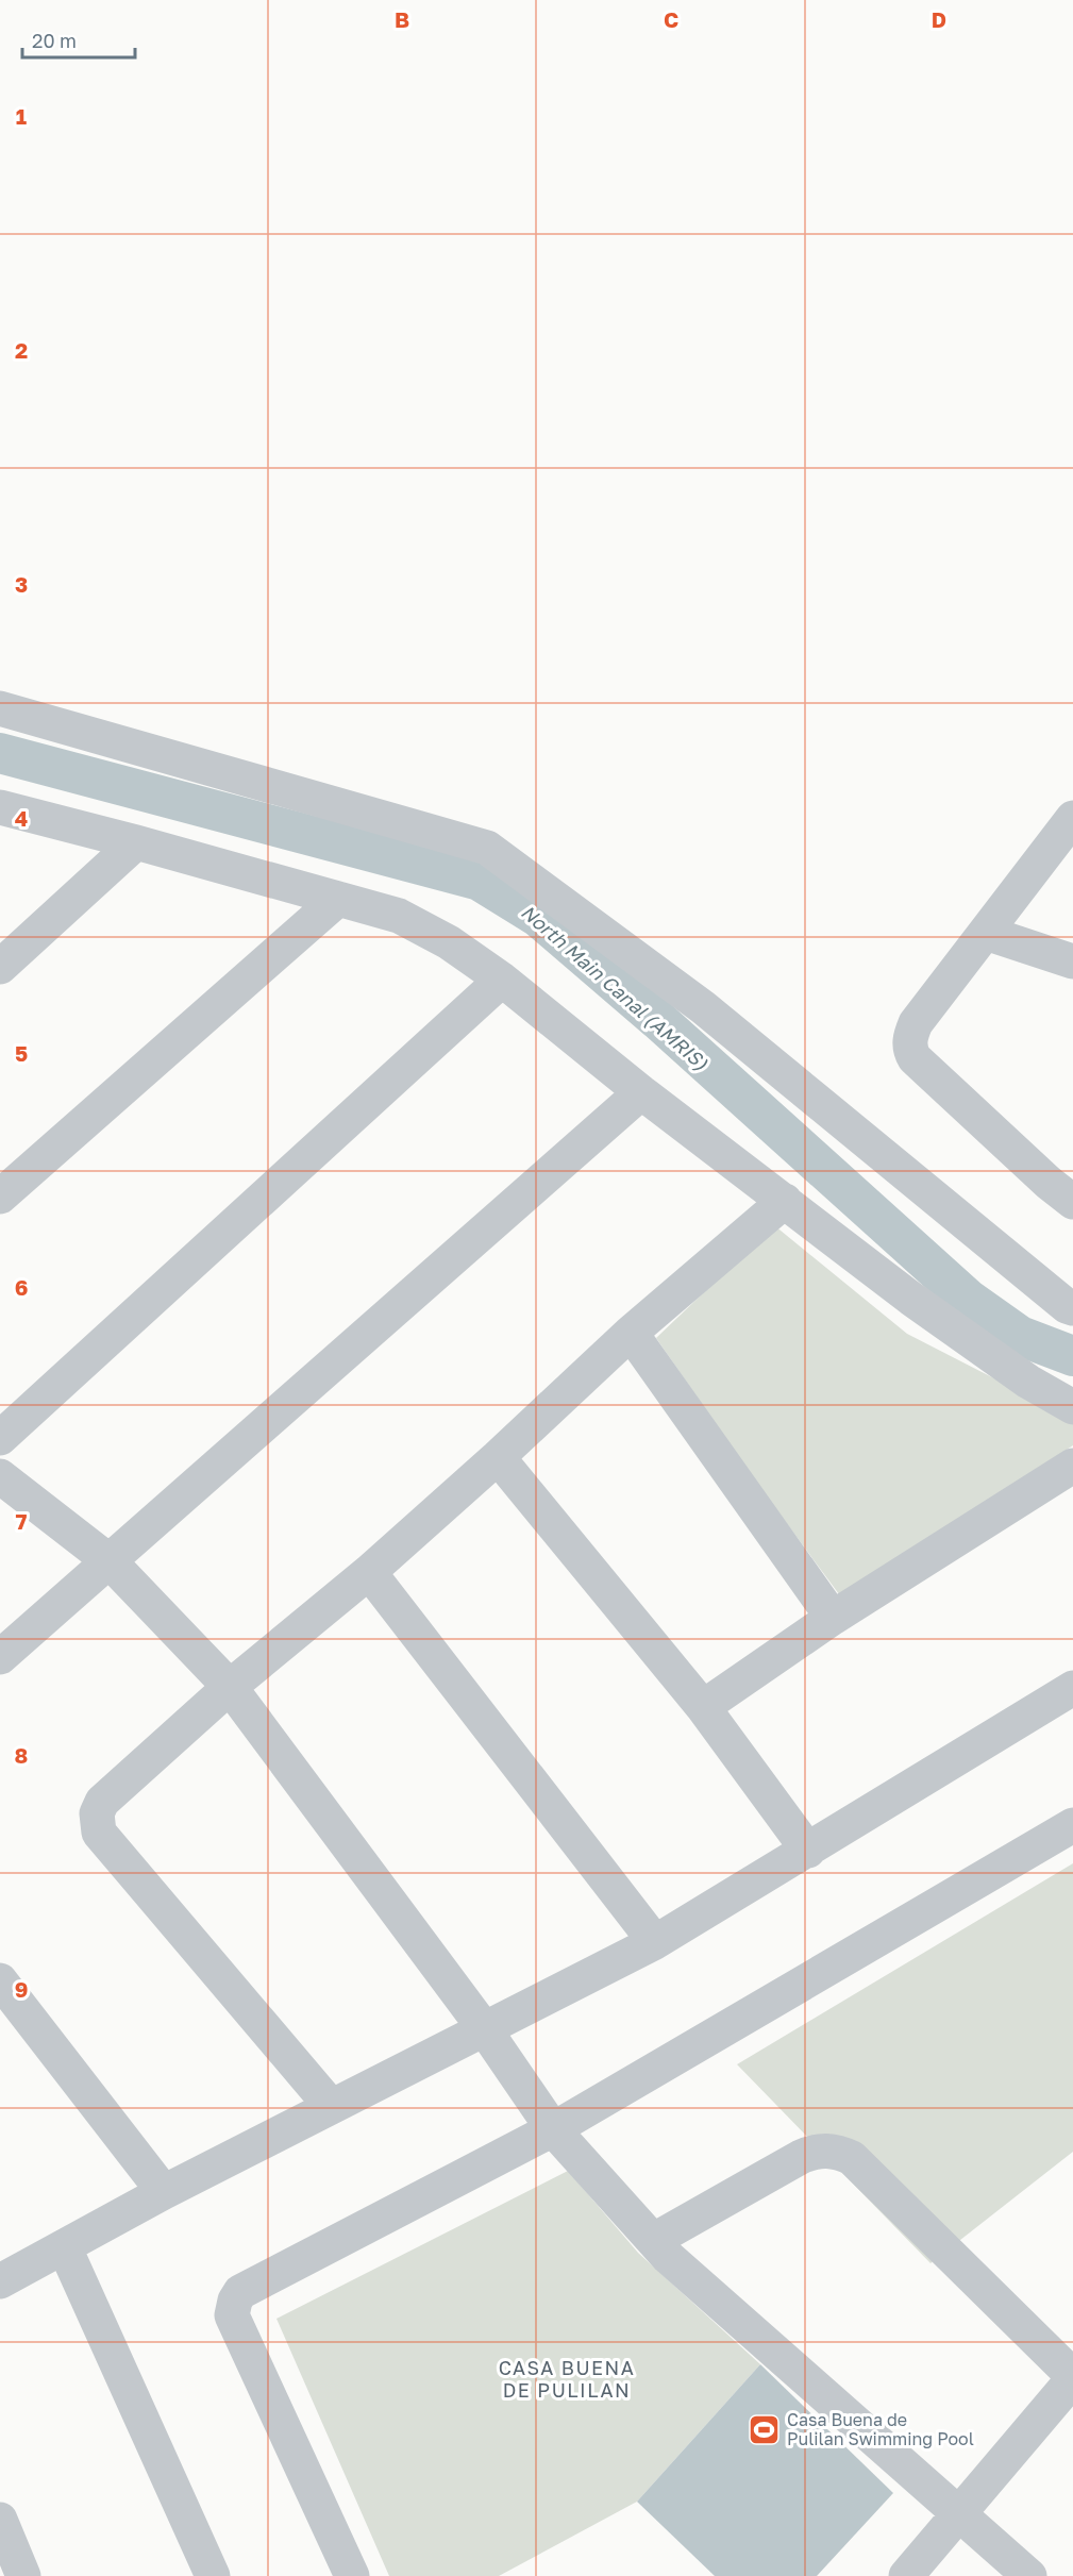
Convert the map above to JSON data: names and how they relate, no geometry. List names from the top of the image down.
{
  "districts": ["CASA BUENA DE PULILAN"],
  "water": ["North Main Canal (AMRIS)"],
  "places": {
    "sports": ["Casa Buena de Pulilan Swimming Pool"]
  },
  "scale_bar": "20 m",
  "grid": {
    "columns": ["B", "C", "D"],
    "rows": [
      "1",
      "2",
      "3",
      "4",
      "5",
      "6",
      "7",
      "8",
      "9"
    ]
  }
}
